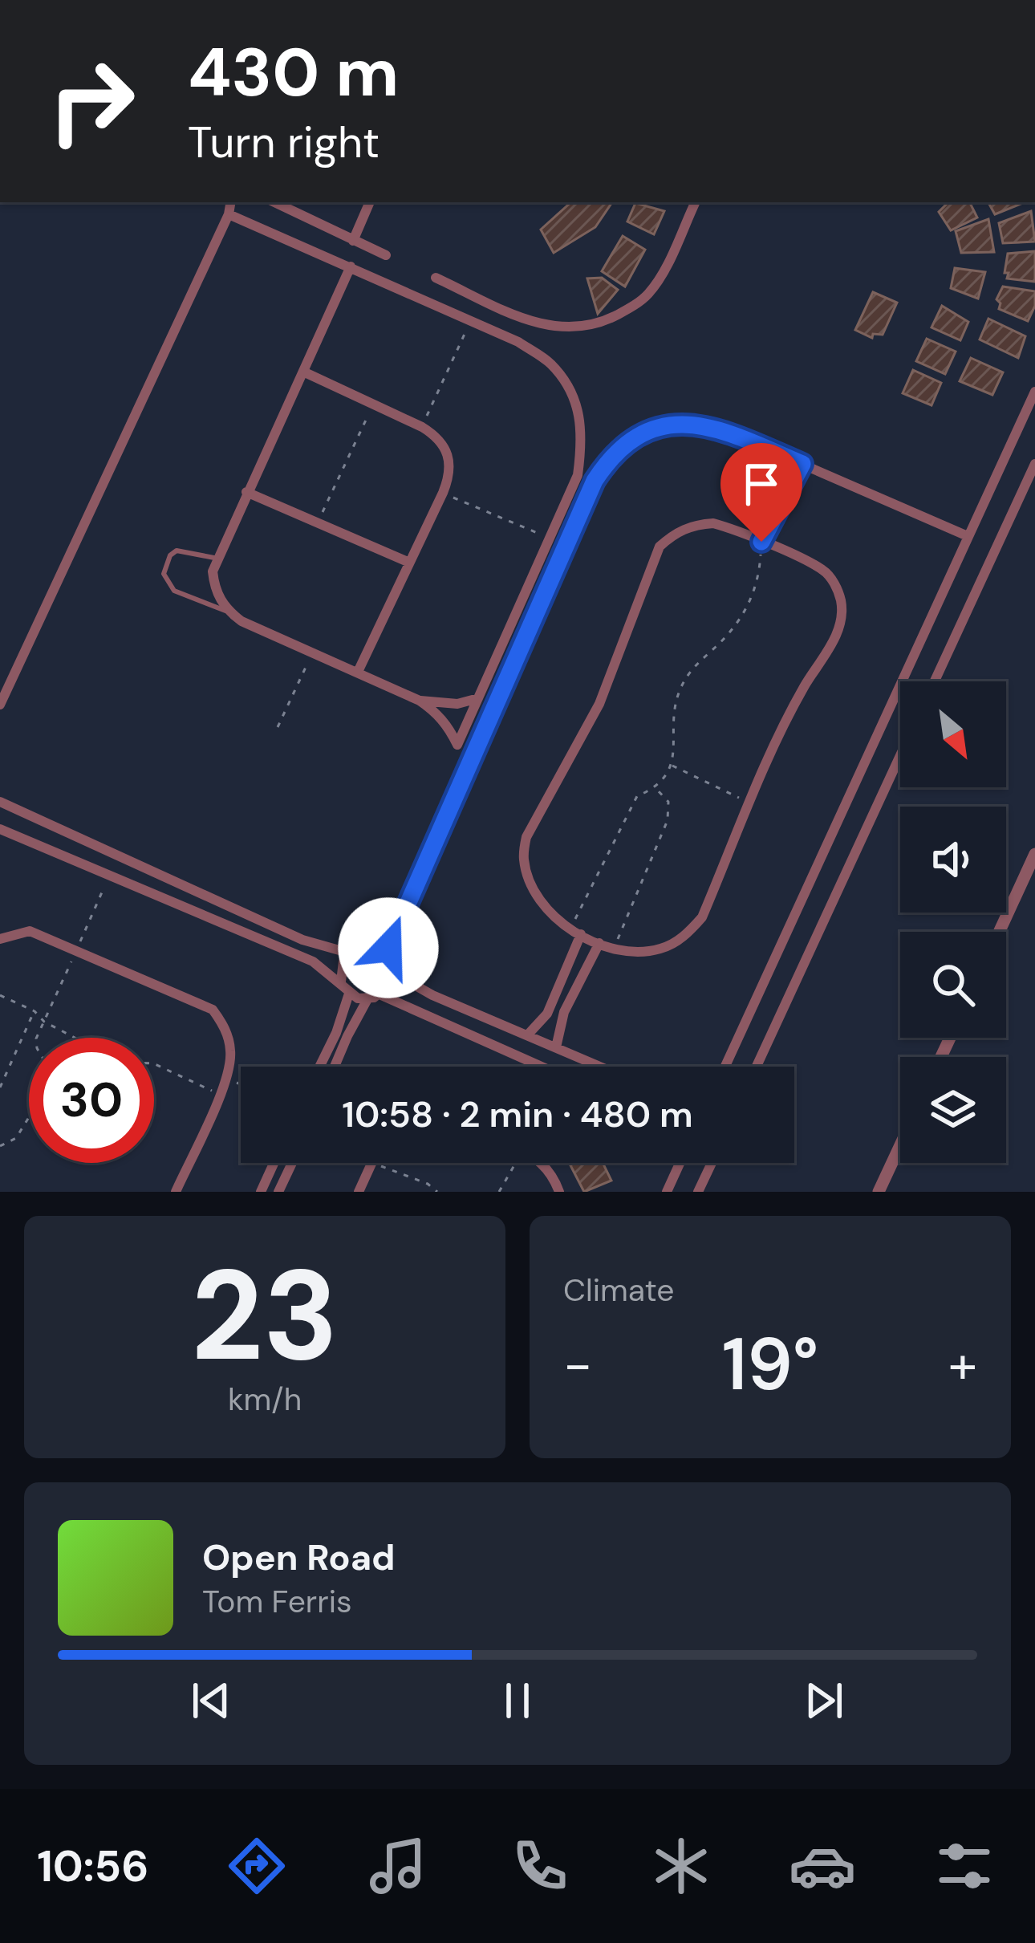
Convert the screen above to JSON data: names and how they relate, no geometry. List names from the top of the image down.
{
  "north": "bottom right",
  "page": {
    "turn": ["430 m", "Turn right"],
    "limit": "30",
    "trip": "10:58 · 2 min · 480 m",
    "tile": [
      ["23", "km/h"],
      "Climate"
    ],
    "heat": ["−", "19°", "+"],
    "song": ["Open Road", "Tom Ferris"],
    "tabs": "10:56"
  }
}
